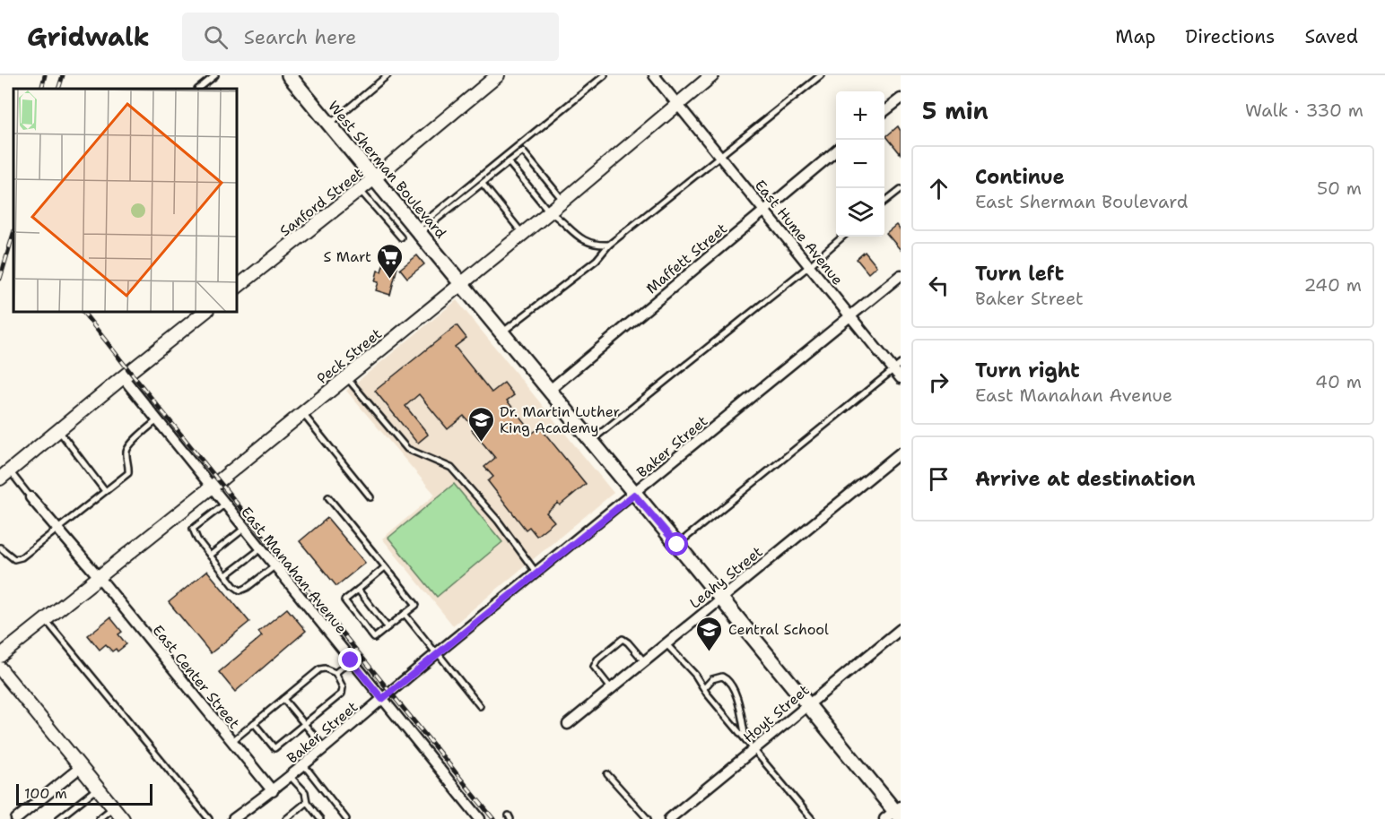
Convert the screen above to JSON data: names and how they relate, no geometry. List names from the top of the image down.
{
  "streets": {
    "main road": ["West Sherman Boulevard"],
    "street": [
      "Sanford Street",
      "East Hume Avenue",
      "Maffett Street",
      "Peck Street",
      "Baker Street",
      "East Manahan Avenue",
      "Leahy Street",
      "East Center Street",
      "Hoyt Street"
    ]
  },
  "crossings": [
    ["West Sherman Boulevard", "Sanford Street"],
    ["West Sherman Boulevard", "Maffett Street"],
    ["West Sherman Boulevard", "Peck Street"],
    ["West Sherman Boulevard", "Baker Street"],
    ["West Sherman Boulevard", "Leahy Street"],
    ["West Sherman Boulevard", "Hoyt Street"],
    ["East Hume Avenue", "Maffett Street"],
    ["East Hume Avenue", "Peck Street"],
    ["East Hume Avenue", "Baker Street"],
    ["Peck Street", "East Manahan Avenue"],
    ["Peck Street", "East Center Street"],
    ["Baker Street", "East Manahan Avenue"],
    ["Baker Street", "East Center Street"]
  ],
  "places": {
    "supermarket": ["S Mart"],
    "school or university": ["Dr. Martin Luther King Academy", "Central School"]
  },
  "scale_bar": "100 m",
  "page": {
    "header": "Gridwalk",
    "search": "Search here",
    "nav": ["Map", "Directions", "Saved"],
    "heading": ["5 min", "Walk · 330 m"],
    "map_buttons": ["+", "−"],
    "list": [
      ["Continue", "East Sherman Boulevard", "50 m"],
      ["Turn left", "Baker Street", "240 m"],
      ["Turn right", "East Manahan Avenue", "40 m"],
      "Arrive at destination"
    ],
    "scale": "100 m"
  }
}
